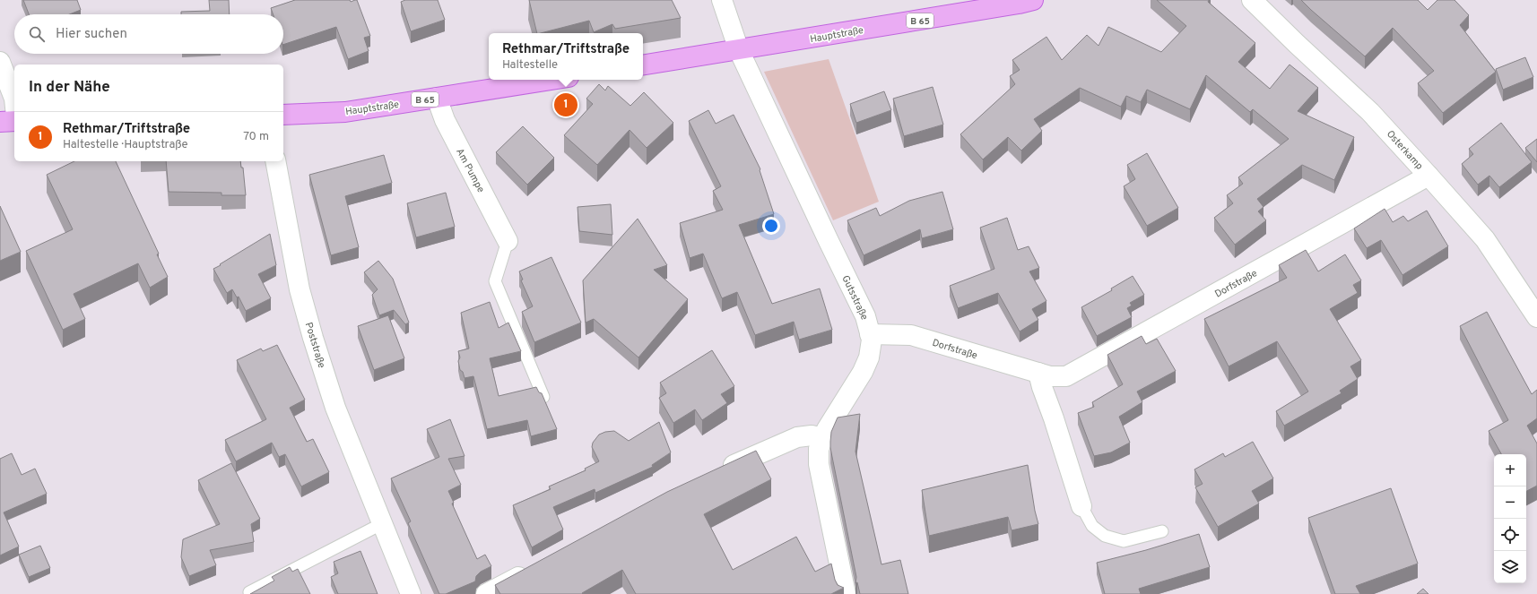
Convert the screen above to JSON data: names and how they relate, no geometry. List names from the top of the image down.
{
  "streets": {
    "main road": ["B 65", "Hauptstraße"],
    "street": [
      "Osterkamp",
      "Am Pumpe",
      "Dorfstraße",
      "Gutsstraße",
      "Poststraße"
    ]
  },
  "crossings": [
    ["Hauptstraße", "Am Pumpe"],
    ["Hauptstraße", "Gutsstraße"],
    ["Osterkamp", "Dorfstraße"],
    ["Dorfstraße", "Gutsstraße"]
  ],
  "page": {
    "search": "Hier suchen",
    "popup": ["Rethmar/Triftstraße", "Haltestelle"],
    "heading": "In der Nähe",
    "pins": "1",
    "list": [
      {
        "mark": "1",
        "name": "Rethmar/Triftstraße",
        "note": "Haltestelle · Hauptstraße",
        "value": "70 m"
      }
    ],
    "map_buttons": ["+", "−"]
  }
}
